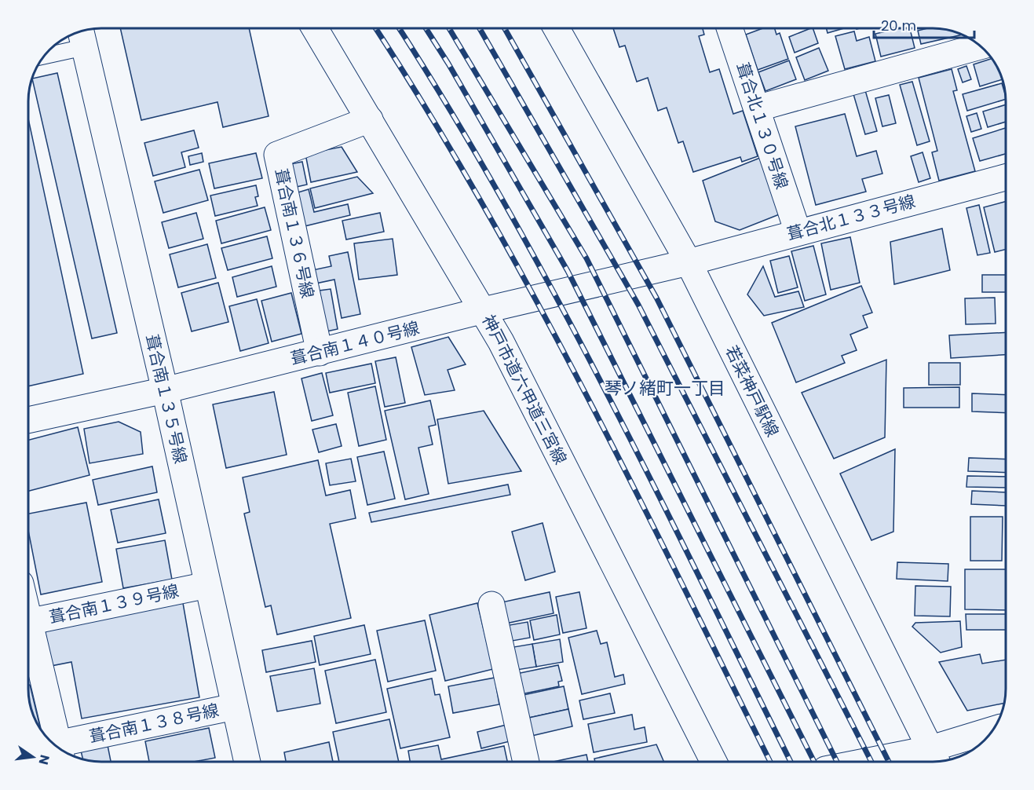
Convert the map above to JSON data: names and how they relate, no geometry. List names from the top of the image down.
{
  "streets": {
    "street": [
      "葺合北１３０号線",
      "葺合北１３３号線",
      "葺合南１３６号線",
      "葺合南１４０号線",
      "神戸市道六甲道三宮線",
      "若菜神戸駅線",
      "葺合南１３５号線",
      "葺合南１３９号線",
      "葺合南１３８号線"
    ]
  },
  "crossings": [
    ["葺合北１３０号線", "葺合北１３３号線"],
    ["葺合北１３３号線", "葺合南１４０号線"],
    ["葺合北１３３号線", "若菜神戸駅線"],
    ["葺合南１３６号線", "葺合南１４０号線"],
    ["葺合南１３６号線", "神戸市道六甲道三宮線"],
    ["葺合南１４０号線", "神戸市道六甲道三宮線"],
    ["葺合南１４０号線", "若菜神戸駅線"],
    ["葺合南１４０号線", "葺合南１３５号線"],
    ["葺合南１３５号線", "葺合南１３９号線"],
    ["葺合南１３５号線", "葺合南１３８号線"]
  ],
  "districts": ["琴ノ緒町一丁目"],
  "scale_bar": "20 m",
  "north": "right"
}
